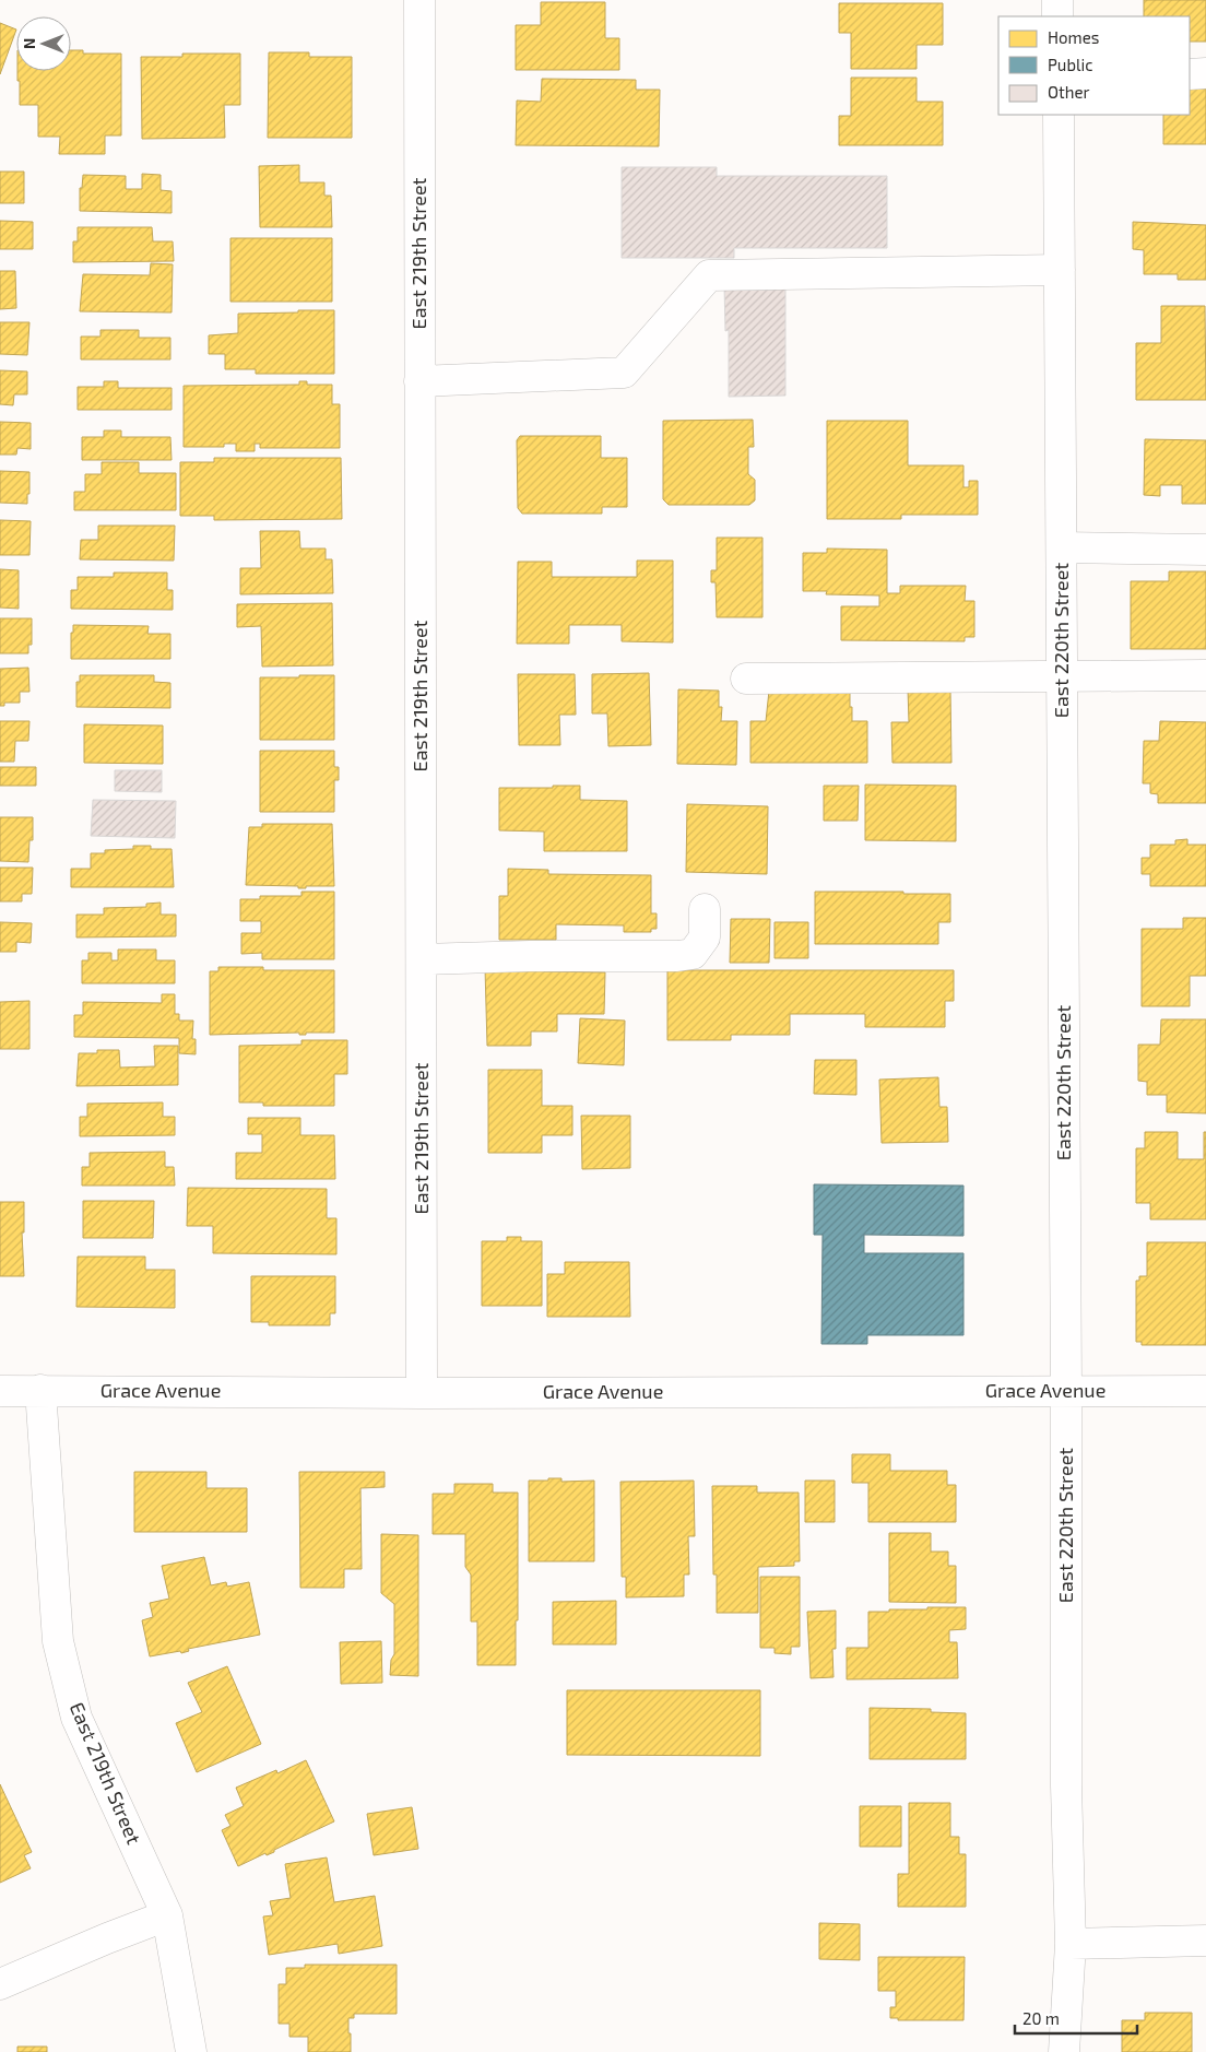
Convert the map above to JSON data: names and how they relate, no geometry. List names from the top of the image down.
{
  "streets": {
    "street": ["East 219th Street", "East 220th Street", "Grace Avenue"]
  },
  "crossings": [
    ["East 219th Street", "Grace Avenue"],
    ["East 220th Street", "Grace Avenue"]
  ],
  "legend": ["Homes", "Public", "Other"],
  "scale_bar": "20 m",
  "north": "left"
}
